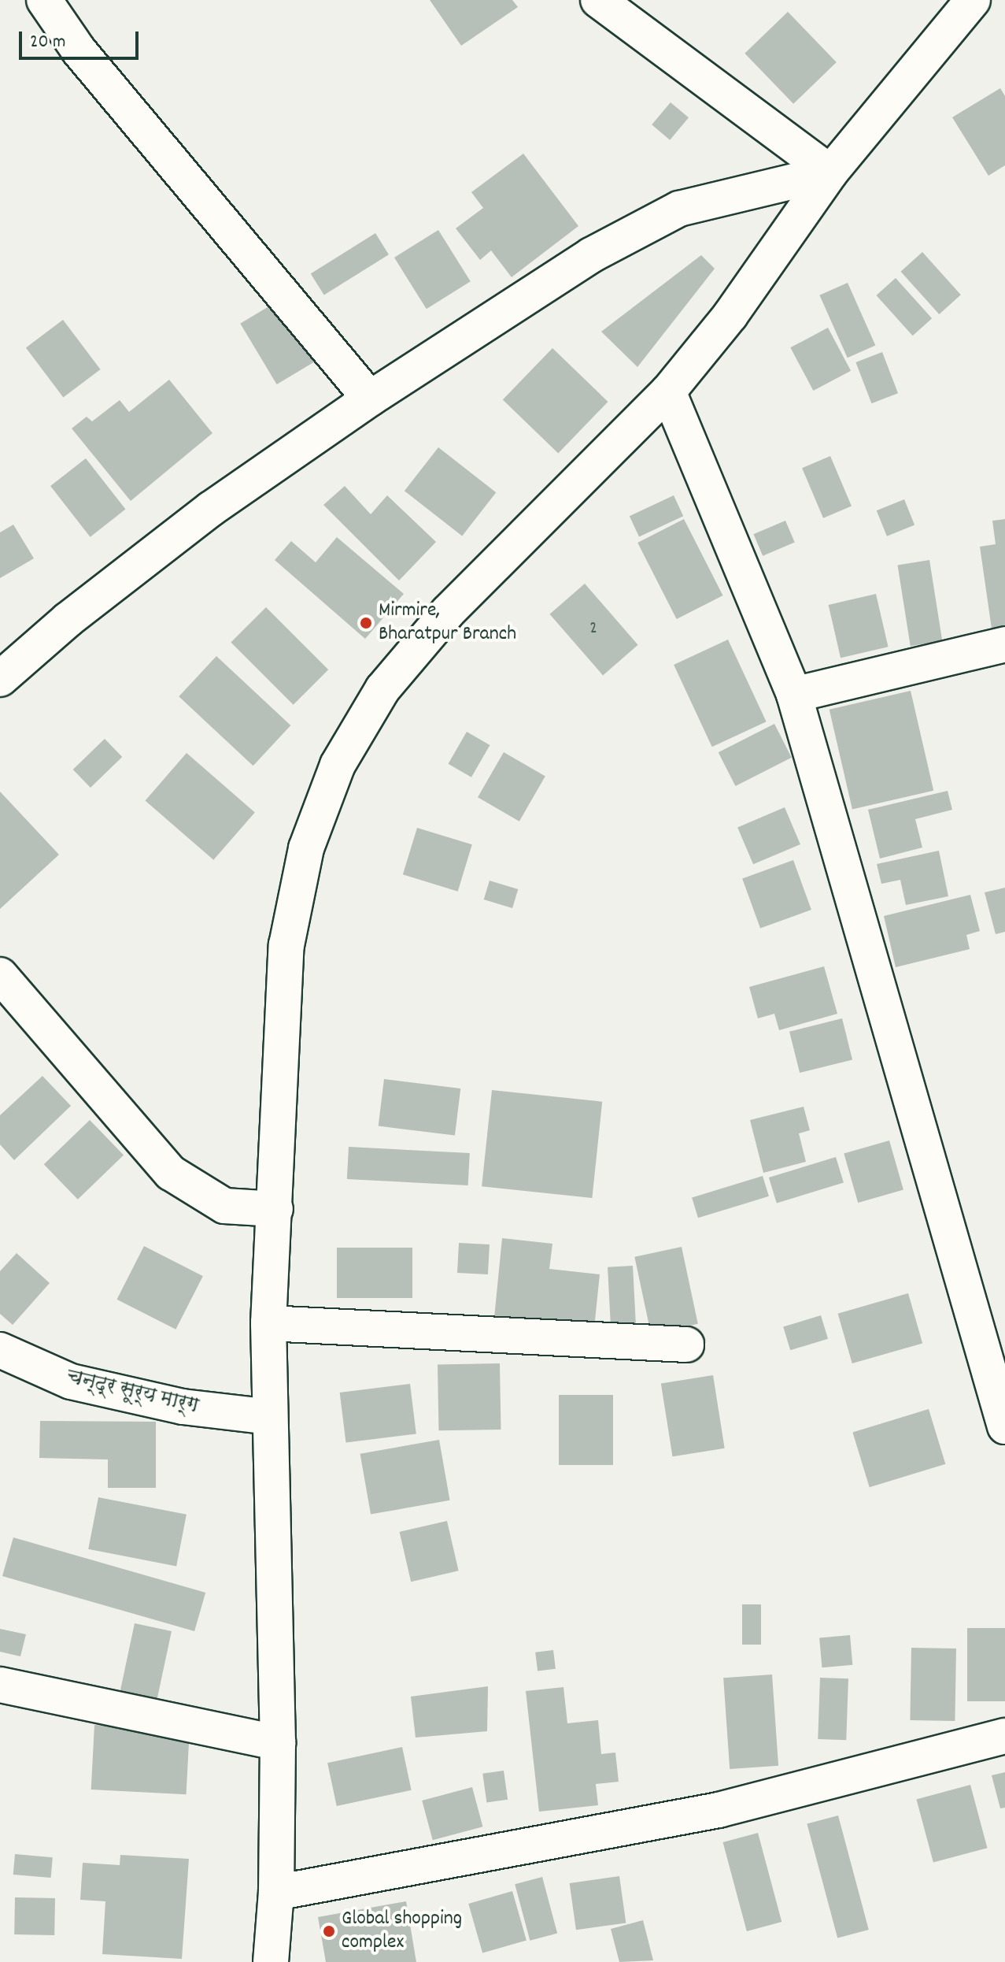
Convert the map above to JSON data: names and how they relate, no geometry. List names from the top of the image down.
{
  "streets": {
    "street": ["चन्द्र सूर्य मार्ग"]
  },
  "places": ["Mirmire, Bharatpur Branch", "Global shopping complex"],
  "house_numbers": ["2"],
  "scale_bar": "20 m"
}
